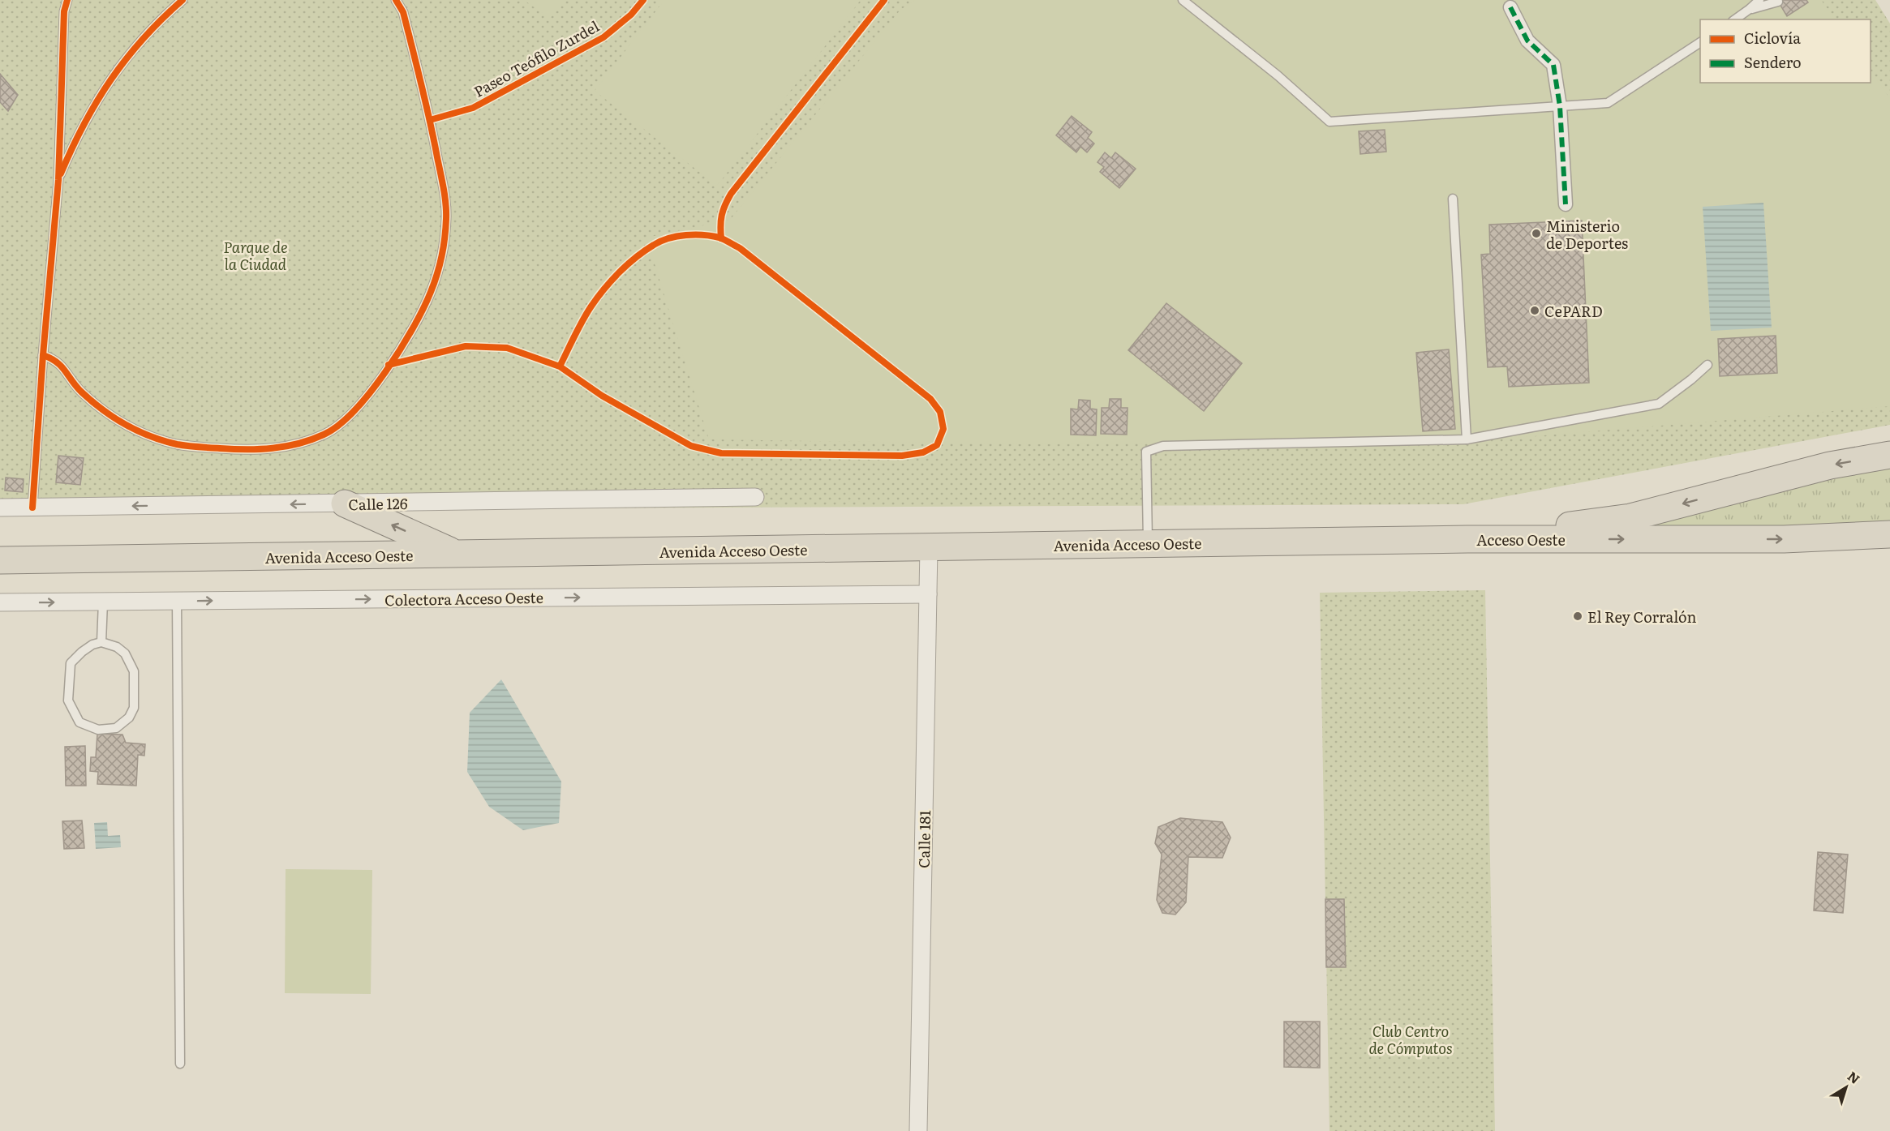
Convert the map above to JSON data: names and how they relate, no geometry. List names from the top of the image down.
{
  "streets": {
    "highway": ["Acceso Oeste", "Avenida Acceso Oeste"],
    "street": ["Calle 126", "Colectora Acceso Oeste", "Calle 181"],
    "cycle path": ["Paseo Teófilo Zurdel"]
  },
  "crossings": [
    ["Acceso Oeste", "Avenida Acceso Oeste"],
    ["Avenida Acceso Oeste", "Calle 181"],
    ["Colectora Acceso Oeste", "Calle 181"]
  ],
  "one_way": ["Calle 126", "Colectora Acceso Oeste"],
  "parks": ["Parque de la Ciudad", "Club Centro de Cómputos"],
  "places": ["Ministerio de Deportes", "CePARD", "El Rey Corralón"],
  "legend": ["Ciclovía", "Sendero"],
  "north": "top right"
}
